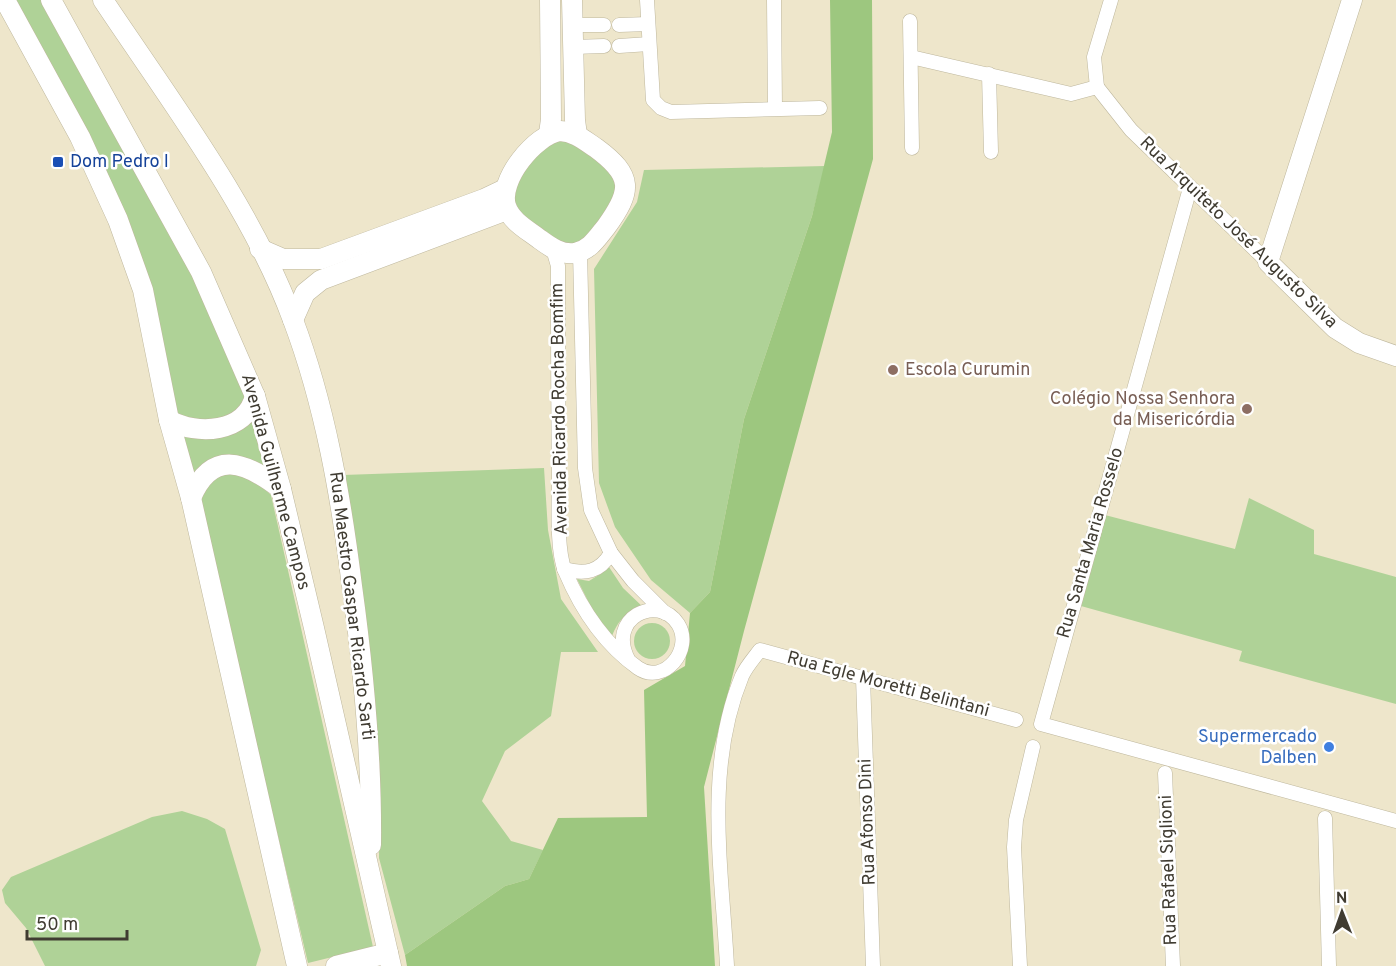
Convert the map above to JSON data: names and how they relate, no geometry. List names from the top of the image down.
{
  "streets": {
    "main road": ["Rua Arquiteto José Augusto Silva", "Avenida Guilherme Campos", "Rua Maestro Gaspar Ricardo Sarti"],
    "street": [
      "Avenida Ricardo Rocha Bomfim",
      "Rua Santa Maria Rosselo",
      "Rua Egle Moretti Belintani",
      "Rua Afonso Dini",
      "Rua Rafael Siglioni"
    ]
  },
  "crossings": [
    ["Rua Arquiteto José Augusto Silva", "Rua Santa Maria Rosselo"],
    ["Avenida Guilherme Campos", "Rua Maestro Gaspar Ricardo Sarti"],
    ["Rua Egle Moretti Belintani", "Rua Afonso Dini"]
  ],
  "places": {
    "transit": ["Dom Pedro I"],
    "other": ["Escola Curumin", "Colégio Nossa Senhora da Misericórdia", "Supermercado Dalben"]
  },
  "scale_bar": "50 m",
  "north": "top"
}
